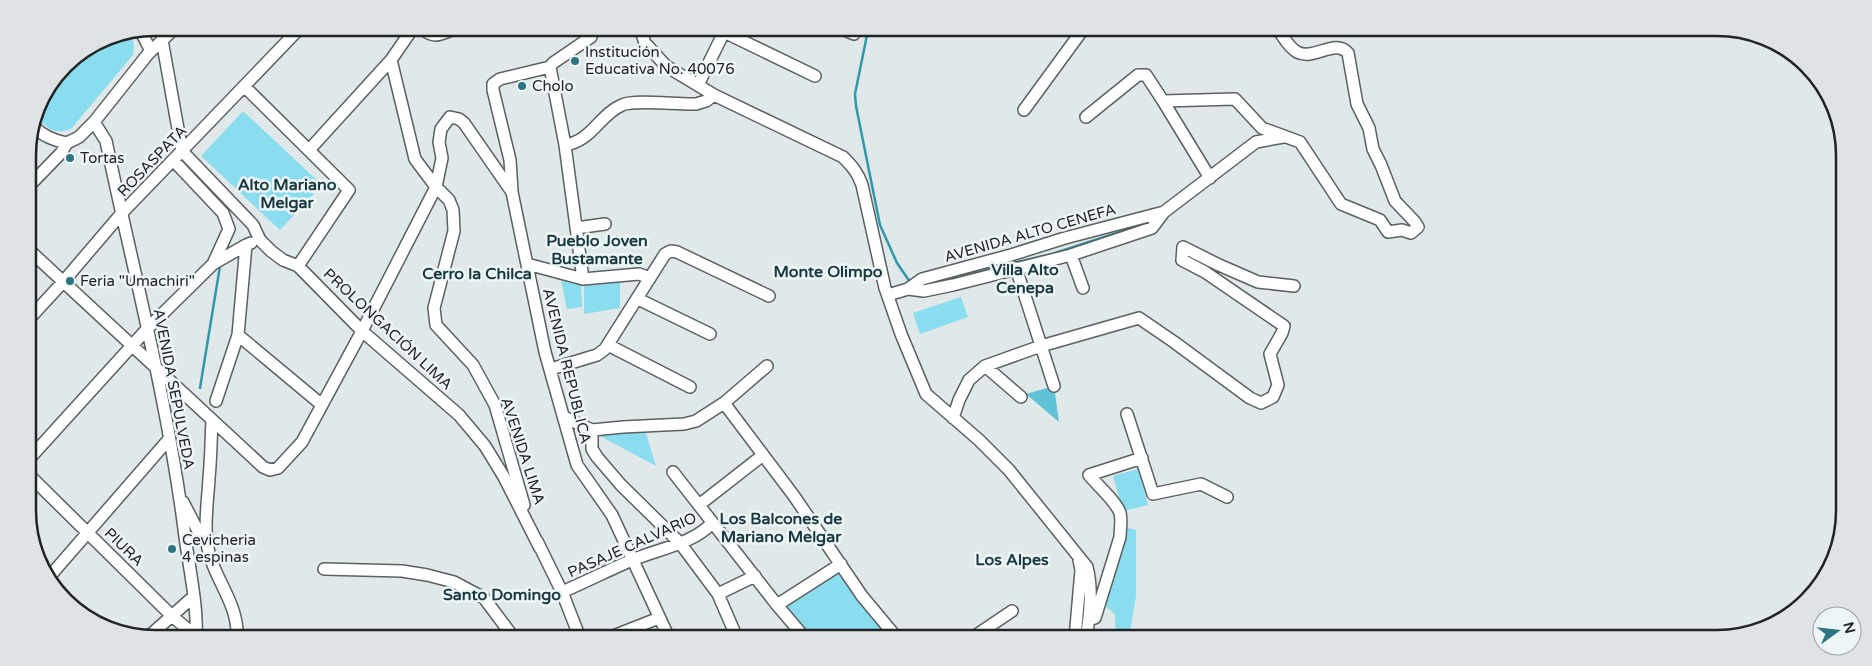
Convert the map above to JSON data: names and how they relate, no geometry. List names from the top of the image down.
{
  "streets": {
    "street": [
      "ROSASPATA",
      "AVENIDA ALTO CENEFA",
      "PROLONGACIÓN LIMA",
      "AVENIDA REPUBLICA",
      "AVENIDA SEPULVEDA",
      "AVENIDA LIMA",
      "PASAJE CALVARIO",
      "PIURA"
    ]
  },
  "crossings": [
    ["ROSASPATA", "PROLONGACIÓN LIMA"],
    ["ROSASPATA", "AVENIDA SEPULVEDA"],
    ["PROLONGACIÓN LIMA", "AVENIDA LIMA"],
    ["AVENIDA REPUBLICA", "AVENIDA LIMA"],
    ["AVENIDA REPUBLICA", "PASAJE CALVARIO"],
    ["AVENIDA LIMA", "PASAJE CALVARIO"]
  ],
  "districts": [
    "Alto Mariano Melgar",
    "Pueblo Joven Bustamante",
    "Villa Alto Cenepa",
    "Monte Olimpo",
    "Cerro la Chilca",
    "Los Balcones de Mariano Melgar",
    "Los Alpes",
    "Santo Domingo"
  ],
  "places": [
    "Institución Educativa No. 40076",
    "Cholo",
    "Tortas",
    "Feria \"Umachiri\"",
    "Cevicheria 4 espinas"
  ],
  "north": "right"
}
